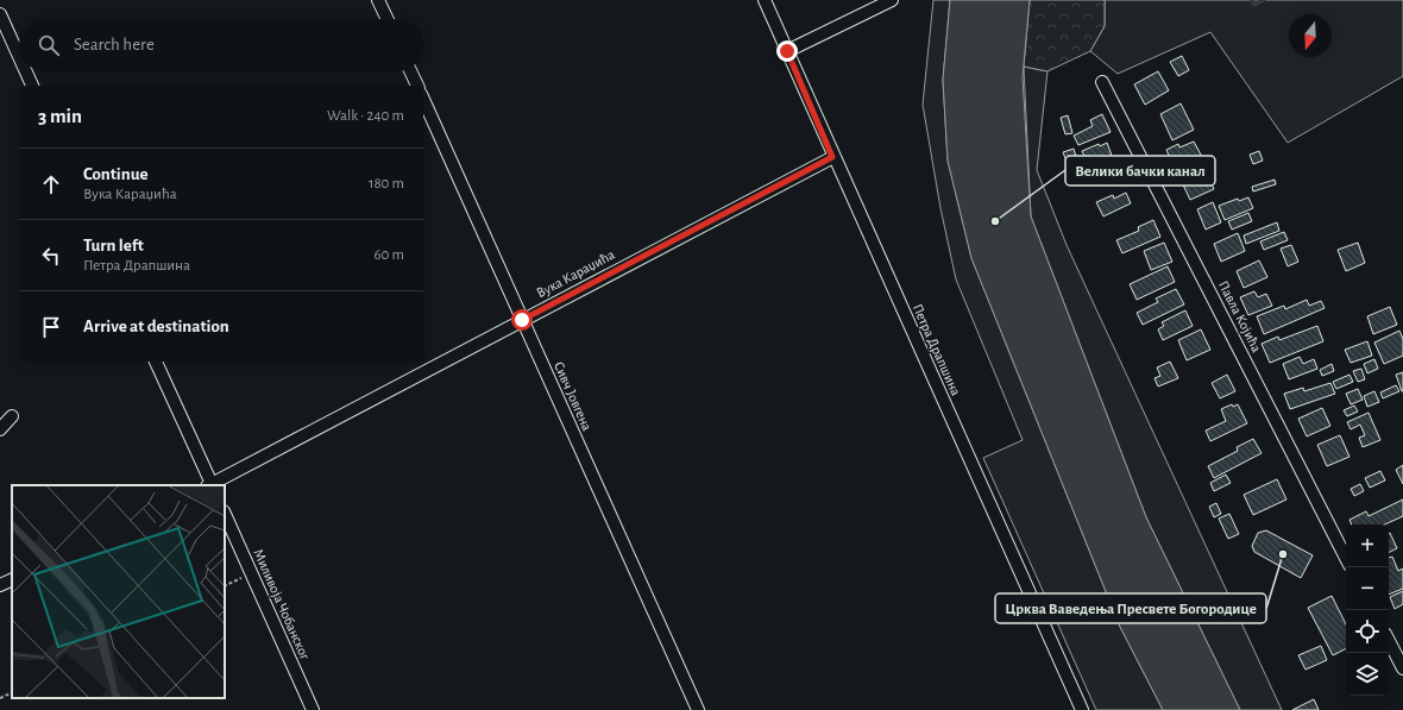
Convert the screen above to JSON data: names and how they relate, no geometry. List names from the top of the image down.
{
  "streets": {
    "street": [
      "Вука Караџића",
      "Павла Којића",
      "Петра Драпшина",
      "Сивч Јовгена",
      "Миливоја Чобанског"
    ]
  },
  "crossings": [
    ["Вука Караџића", "Петра Драпшина"],
    ["Вука Караџића", "Сивч Јовгена"]
  ],
  "places": ["Велики бачки канал", "Црква Ваведења Пресвете Богородице"],
  "north": "bottom",
  "page": {
    "search": "Search here",
    "heading": ["3 min", "Walk · 240 m"],
    "list": [
      ["Continue", "Вука Караџића", "180 m"],
      ["Turn left", "Петра Драпшина", "60 m"],
      "Arrive at destination"
    ],
    "map_buttons": ["+", "−"]
  }
}
